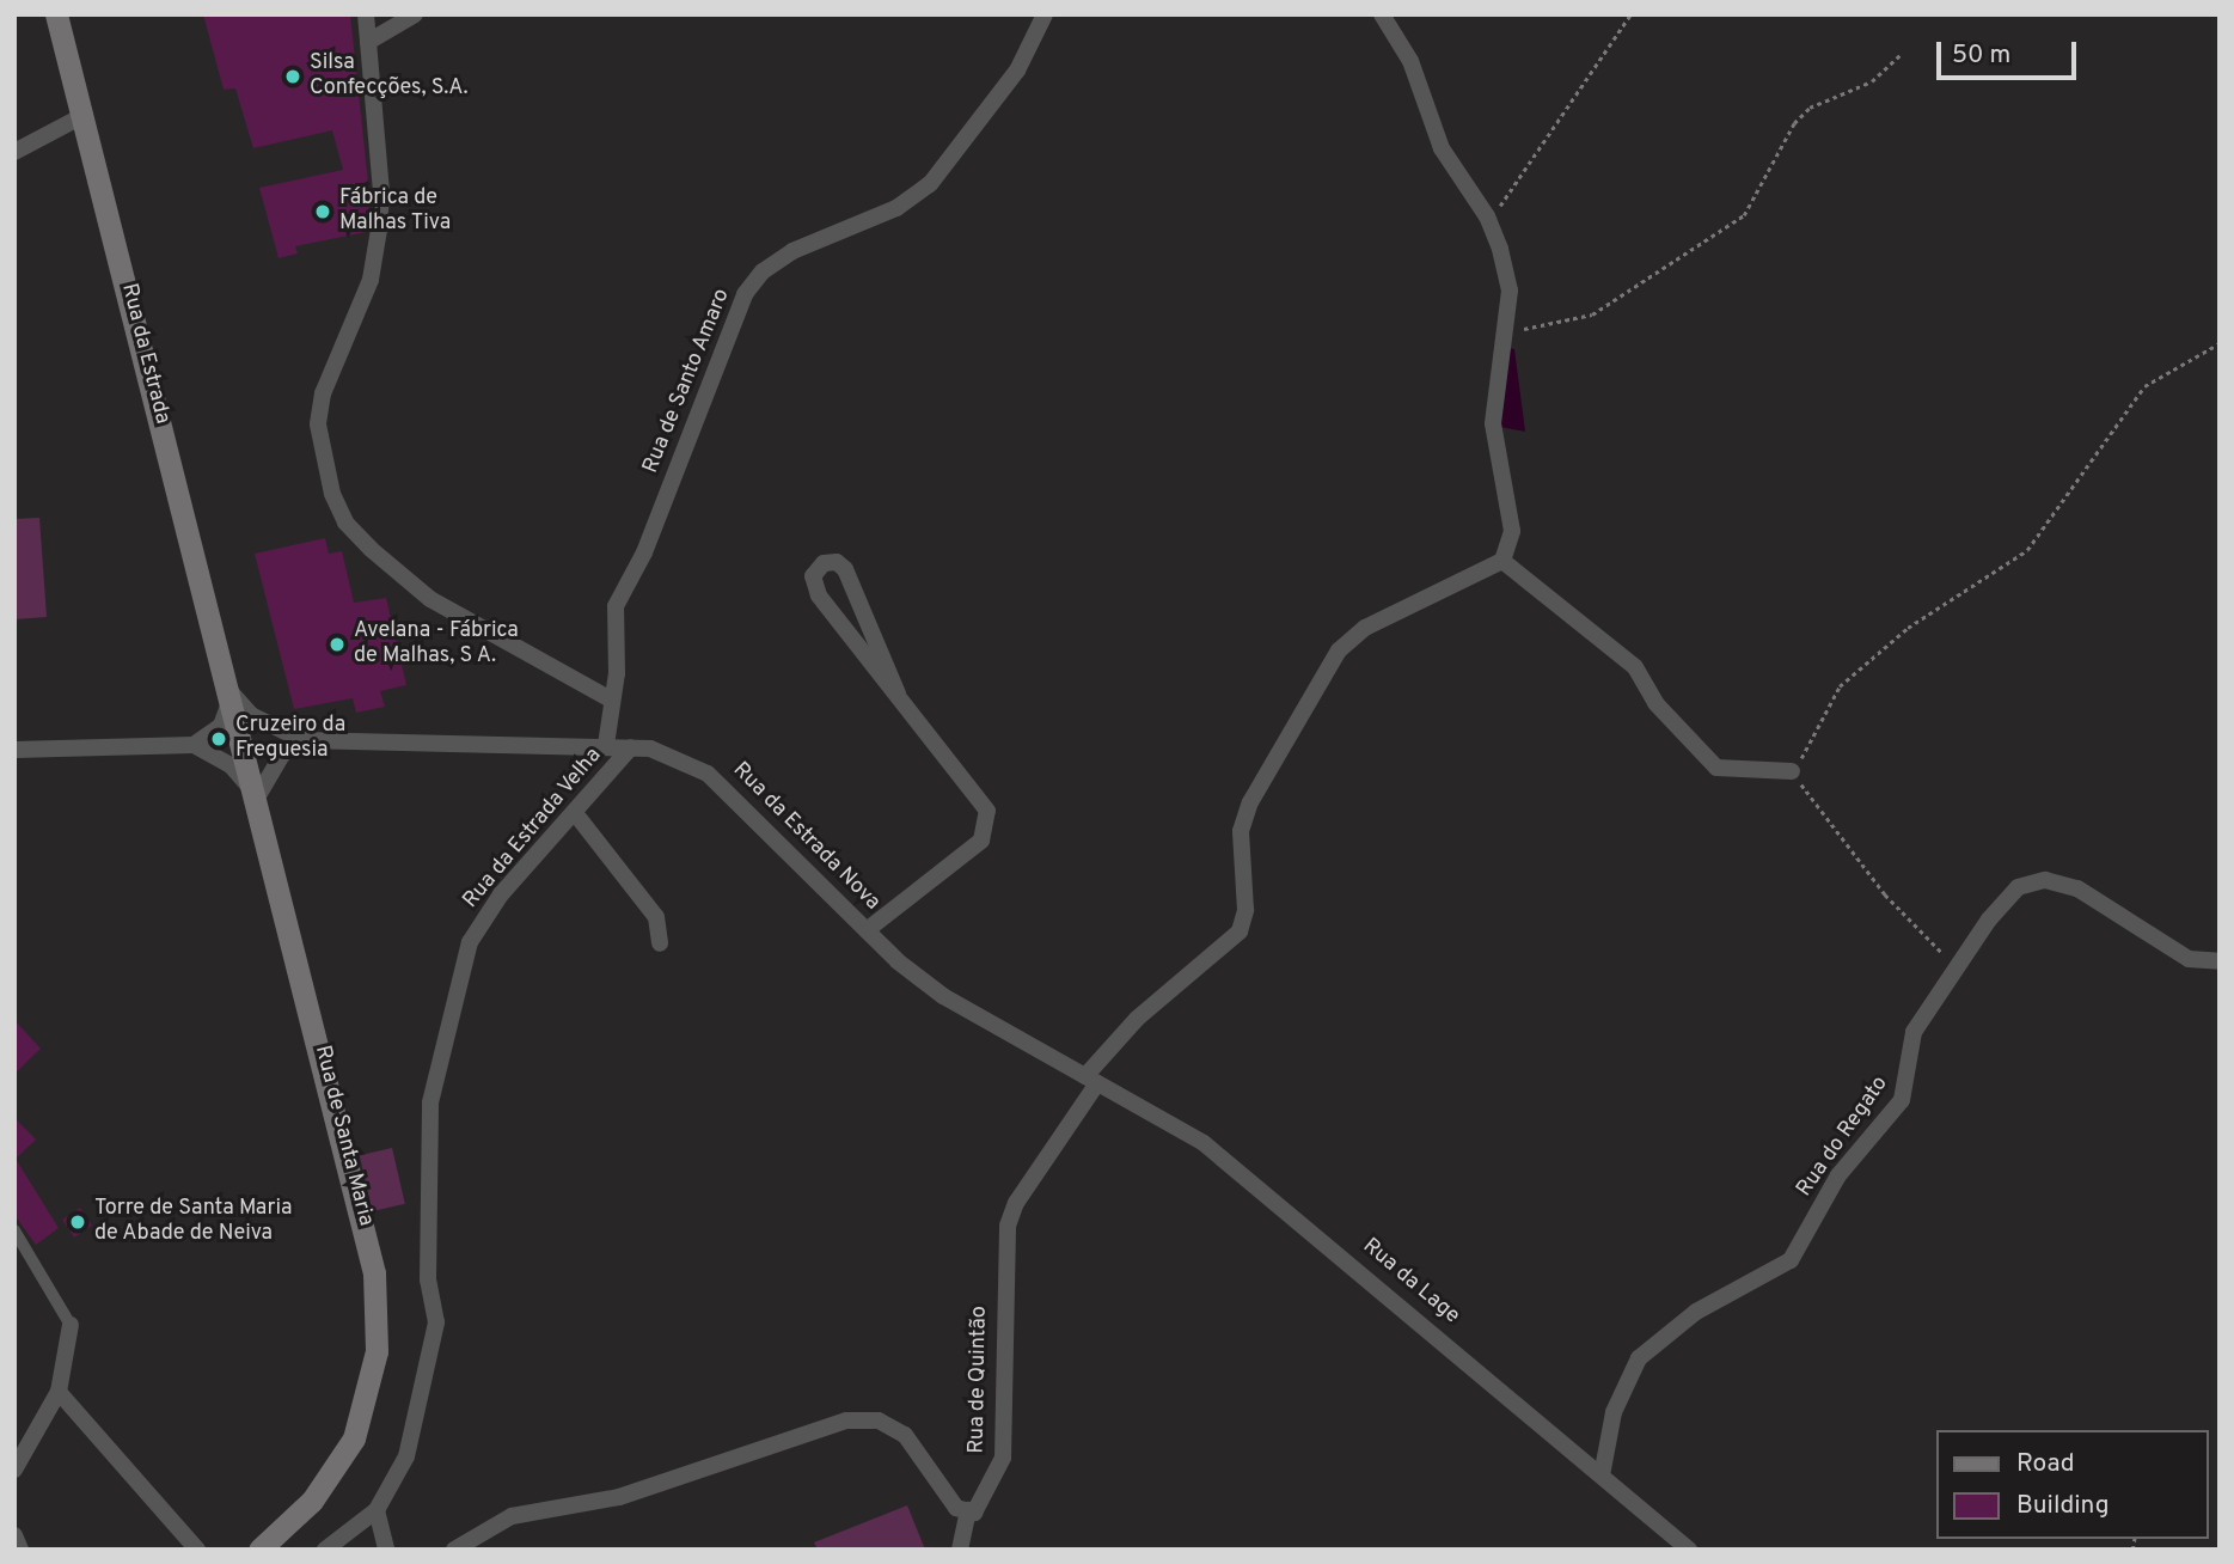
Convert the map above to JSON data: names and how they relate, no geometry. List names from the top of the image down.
{
  "streets": {
    "main road": ["Rua da Estrada", "Rua de Santa Maria"],
    "street": [
      "Rua de Santo Amaro",
      "Rua da Estrada Velha",
      "Rua da Estrada Nova",
      "Rua do Regato",
      "Rua da Lage",
      "Rua de Quintão"
    ]
  },
  "crossings": [
    ["Rua da Estrada", "Rua de Santa Maria"],
    ["Rua de Santo Amaro", "Rua da Estrada Nova"],
    ["Rua da Estrada Velha", "Rua da Estrada Nova"],
    ["Rua da Estrada Nova", "Rua da Lage"],
    ["Rua da Estrada Nova", "Rua de Quintão"],
    ["Rua do Regato", "Rua da Lage"],
    ["Rua da Lage", "Rua de Quintão"]
  ],
  "places": [
    "Silsa Confecções, S.A.",
    "Fábrica de Malhas Tiva",
    "Avelana - Fábrica de Malhas, S A.",
    "Cruzeiro da Freguesia",
    "Torre de Santa Maria de Abade de Neiva"
  ],
  "legend": ["Road", "Building"],
  "scale_bar": "50 m"
}
